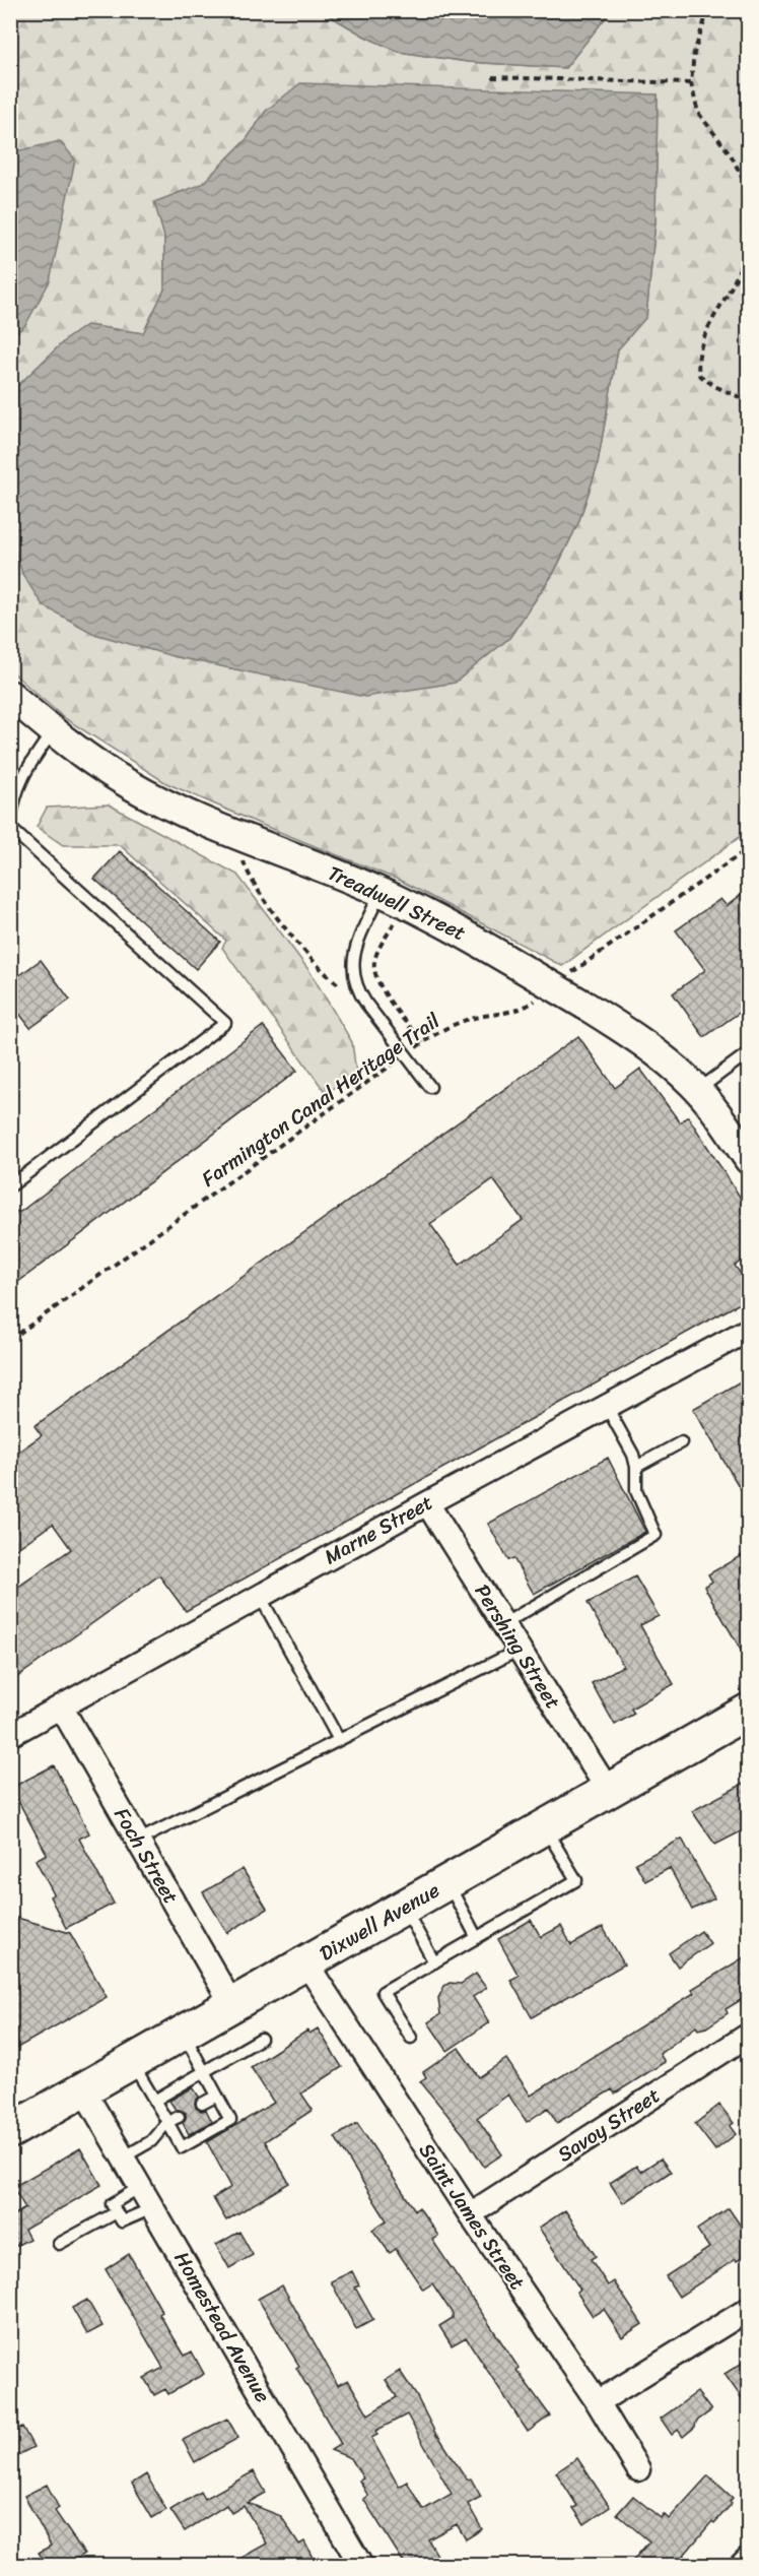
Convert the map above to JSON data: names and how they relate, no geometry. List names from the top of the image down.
{
  "streets": {
    "main road": ["Dixwell Avenue"],
    "street": [
      "Treadwell Street",
      "Marne Street",
      "Pershing Street",
      "Foch Street",
      "Savoy Street",
      "Saint James Street",
      "Homestead Avenue"
    ],
    "path": ["Farmington Canal Heritage Trail"]
  },
  "crossings": [
    ["Marne Street", "Pershing Street"],
    ["Marne Street", "Foch Street"],
    ["Pershing Street", "Dixwell Avenue"],
    ["Foch Street", "Dixwell Avenue"],
    ["Dixwell Avenue", "Saint James Street"],
    ["Dixwell Avenue", "Homestead Avenue"],
    ["Savoy Street", "Saint James Street"]
  ]
}
